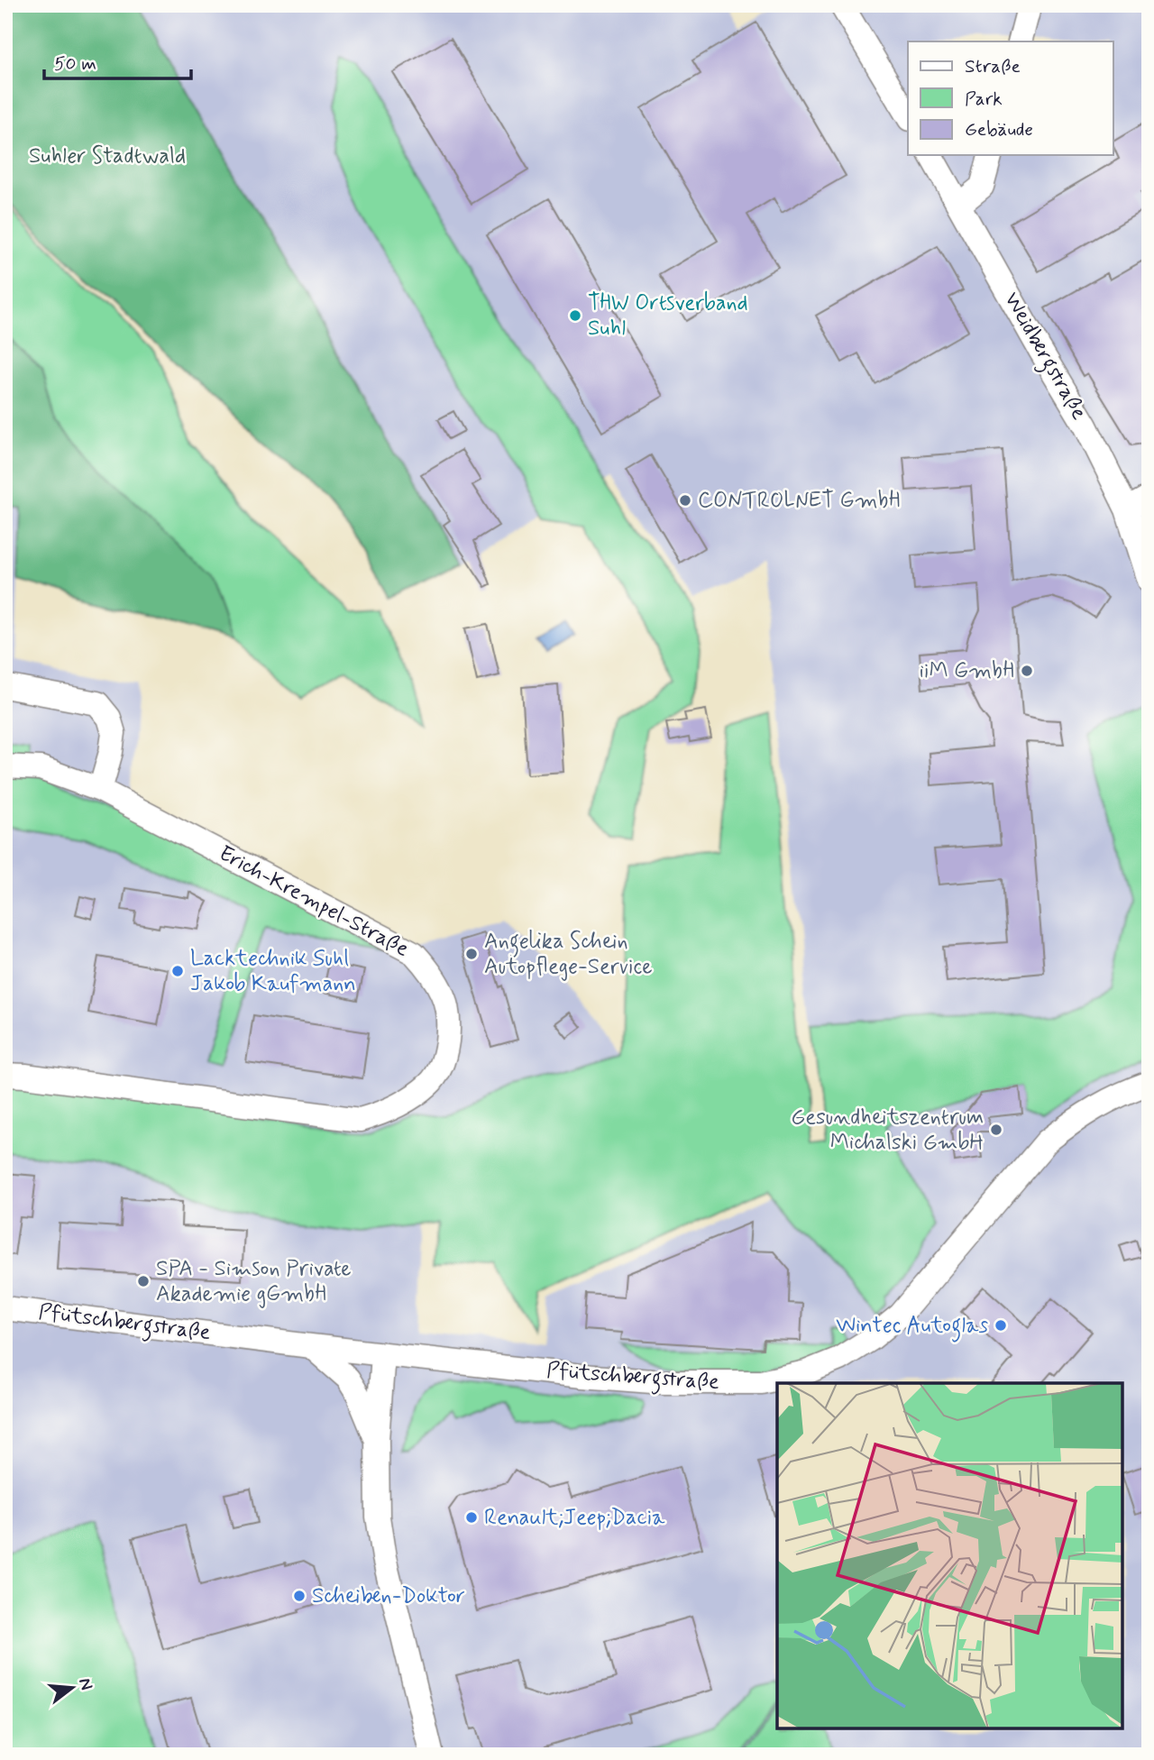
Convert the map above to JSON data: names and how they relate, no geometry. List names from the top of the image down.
{
  "streets": {
    "street": ["Weidbergstraße", "Erich-Krempel-Straße", "Pfütschbergstraße"]
  },
  "parks": ["Suhler Stadtwald"],
  "places": [
    "THW Ortsverband Suhl",
    "CONTROLNET GmbH",
    "iiM GmbH",
    "Angelika Schein Autopflege-Service",
    "Lacktechnik Suhl Jakob Kaufmann",
    "Gesundheitszentrum Michalski GmbH",
    "SPA - Simson Private Akademie gGmbH",
    "Wintec Autoglas",
    "Renault;Jeep;Dacia",
    "Scheiben-Doktor"
  ],
  "legend": ["Straße", "Park", "Gebäude"],
  "scale_bar": "50 m",
  "north": "right"
}
